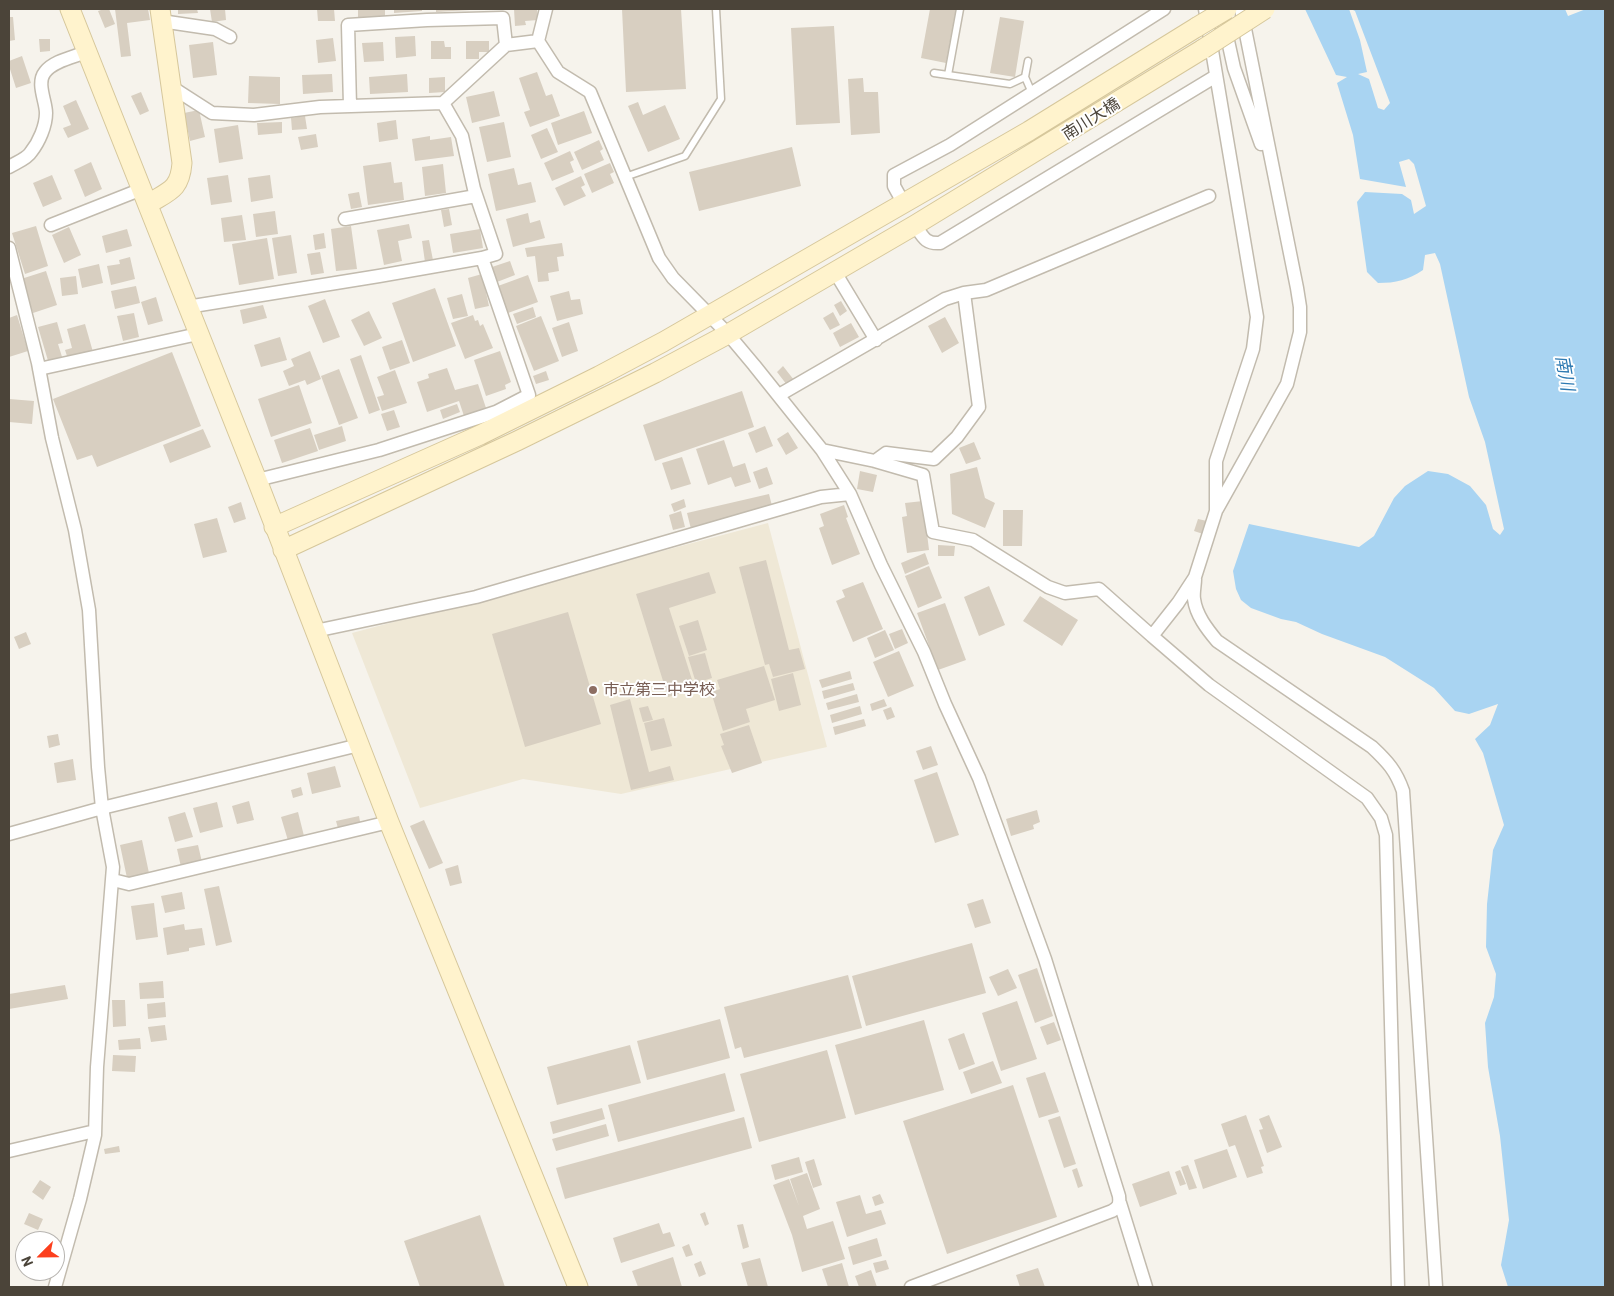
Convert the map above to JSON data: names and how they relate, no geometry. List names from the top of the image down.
{
  "streets": {
    "street": ["南川大橋"]
  },
  "water": ["南川"],
  "places": ["市立第三中学校"],
  "north": "bottom left"
}
